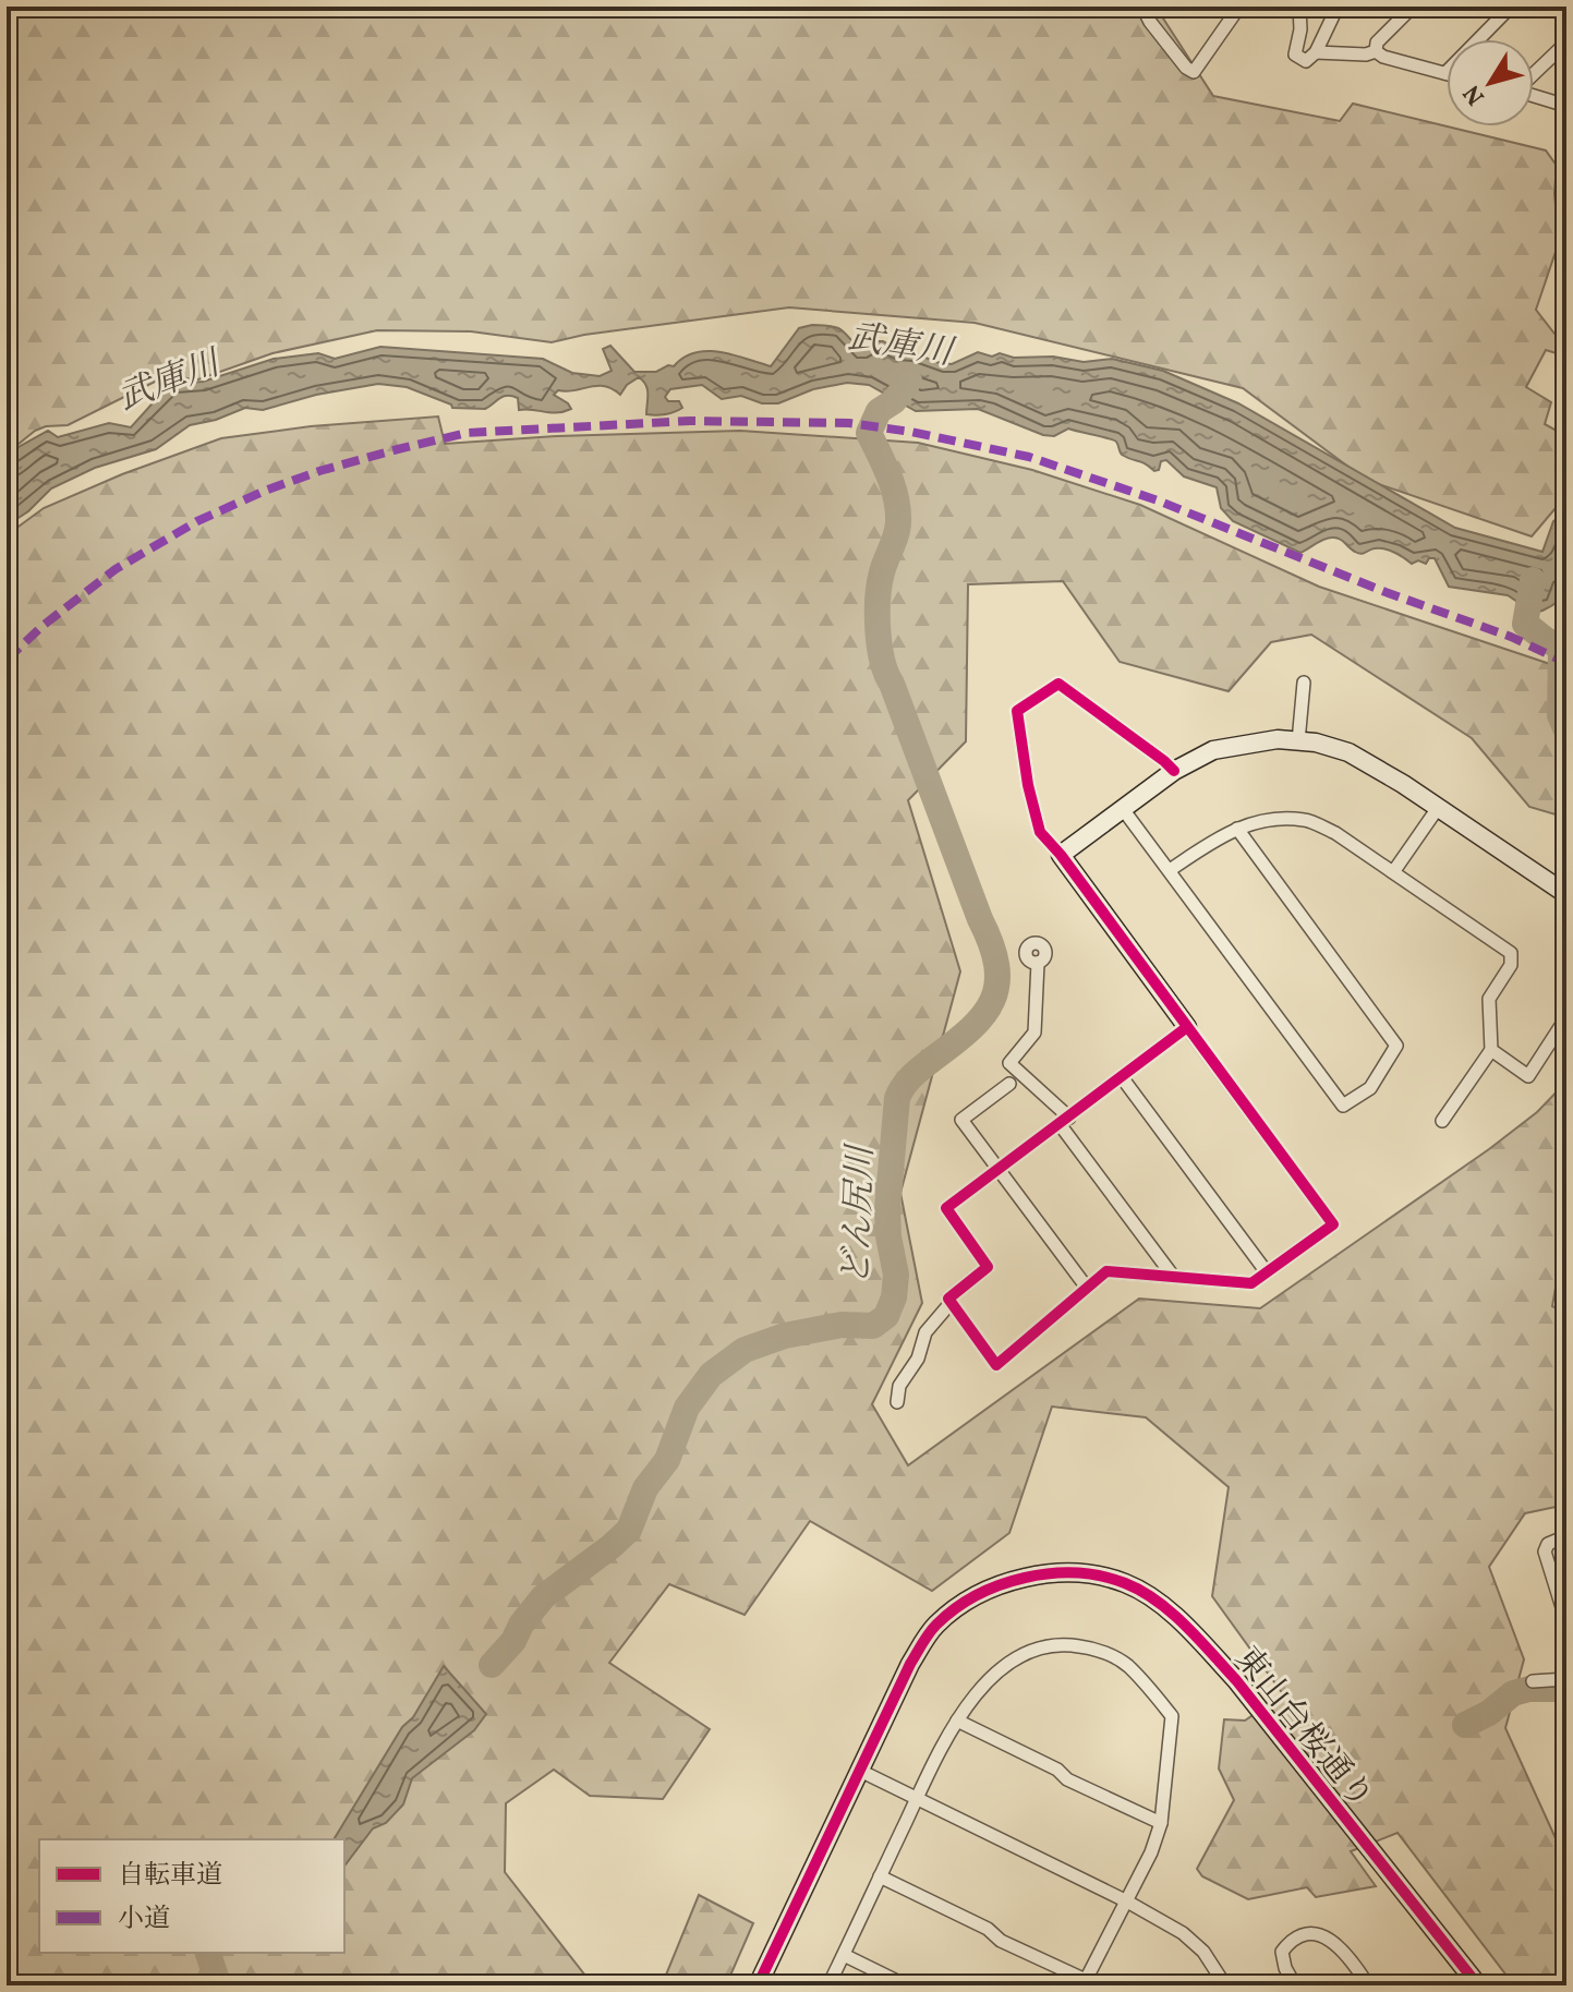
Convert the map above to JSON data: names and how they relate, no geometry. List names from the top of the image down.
{
  "streets": {
    "street": ["東山台桜通り"]
  },
  "water": ["武庫川", "どん尻川"],
  "legend": ["自転車道", "小道"],
  "north": "bottom left"
}
